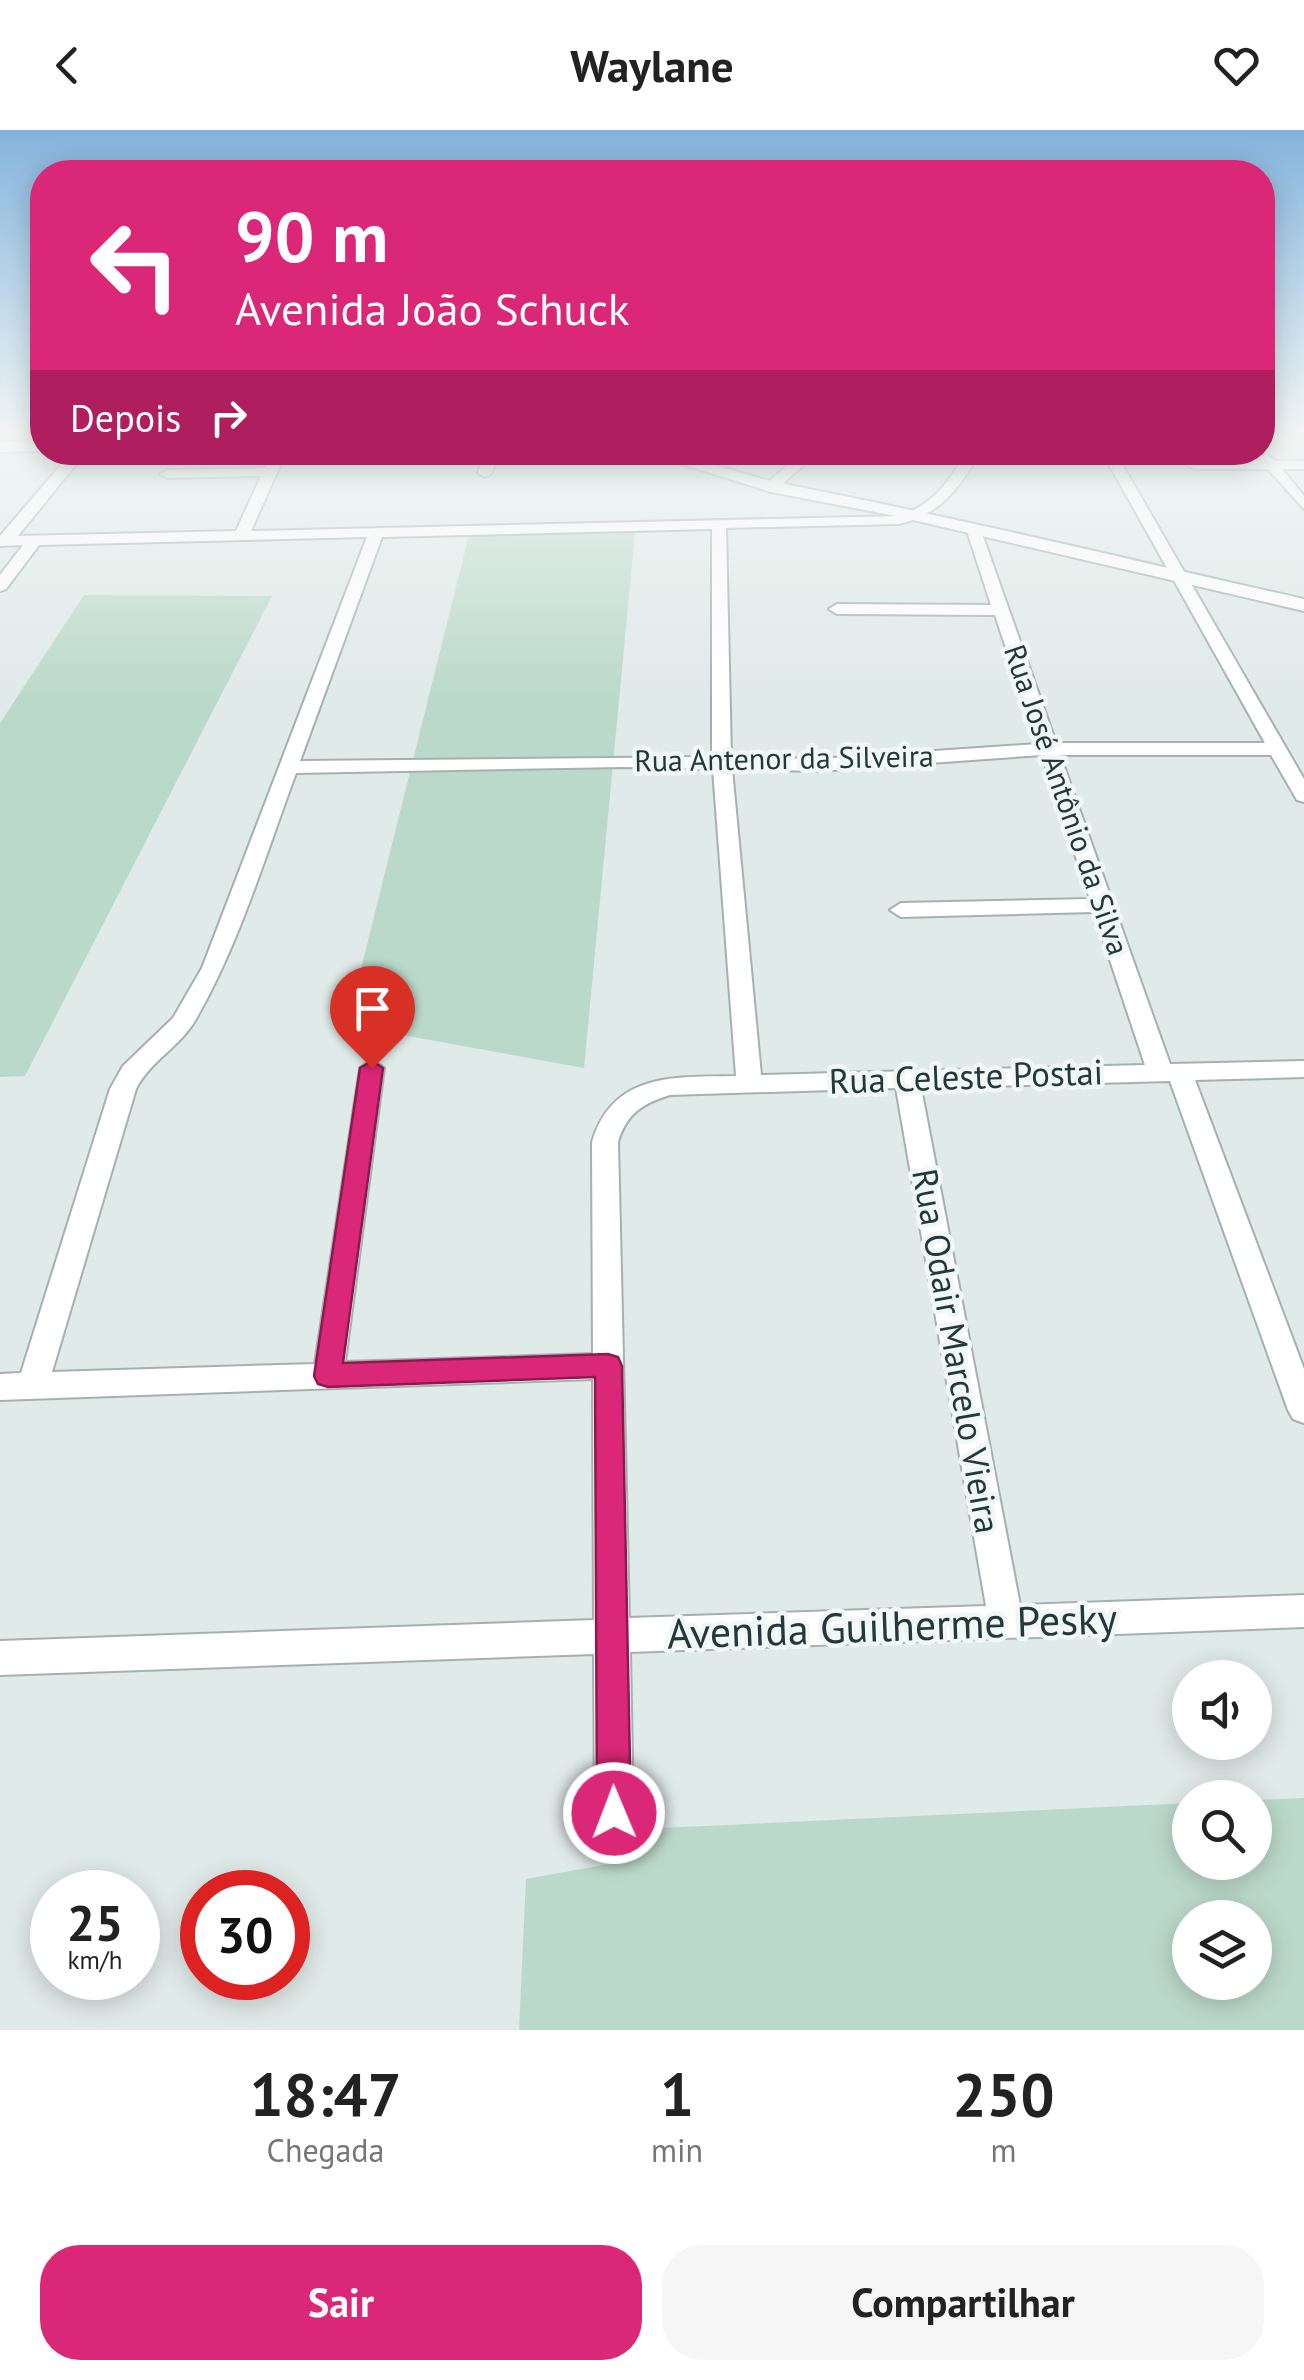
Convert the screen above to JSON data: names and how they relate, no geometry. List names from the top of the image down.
{
  "streets": {
    "street": [
      "Rua Antenor da Silveira",
      "Rua José Antônio da Silva",
      "Rua Celeste Postai",
      "Rua Odair Marcelo Vieira",
      "Avenida Guilherme Pesky"
    ]
  },
  "crossings": [
    ["Rua Antenor da Silveira", "Rua José Antônio da Silva"],
    ["Rua José Antônio da Silva", "Rua Celeste Postai"],
    ["Rua Celeste Postai", "Rua Odair Marcelo Vieira"],
    ["Rua Odair Marcelo Vieira", "Avenida Guilherme Pesky"]
  ],
  "page": {
    "header": "Waylane",
    "turn": ["90 m", "Avenida João Schuck"],
    "then": "Depois",
    "speed": "25 km/h",
    "limit": "30",
    "eta": [
      "18:47",
      "Chegada",
      "1",
      "min",
      "250",
      "m"
    ],
    "buttons": ["Sair", "Compartilhar"]
  }
}
